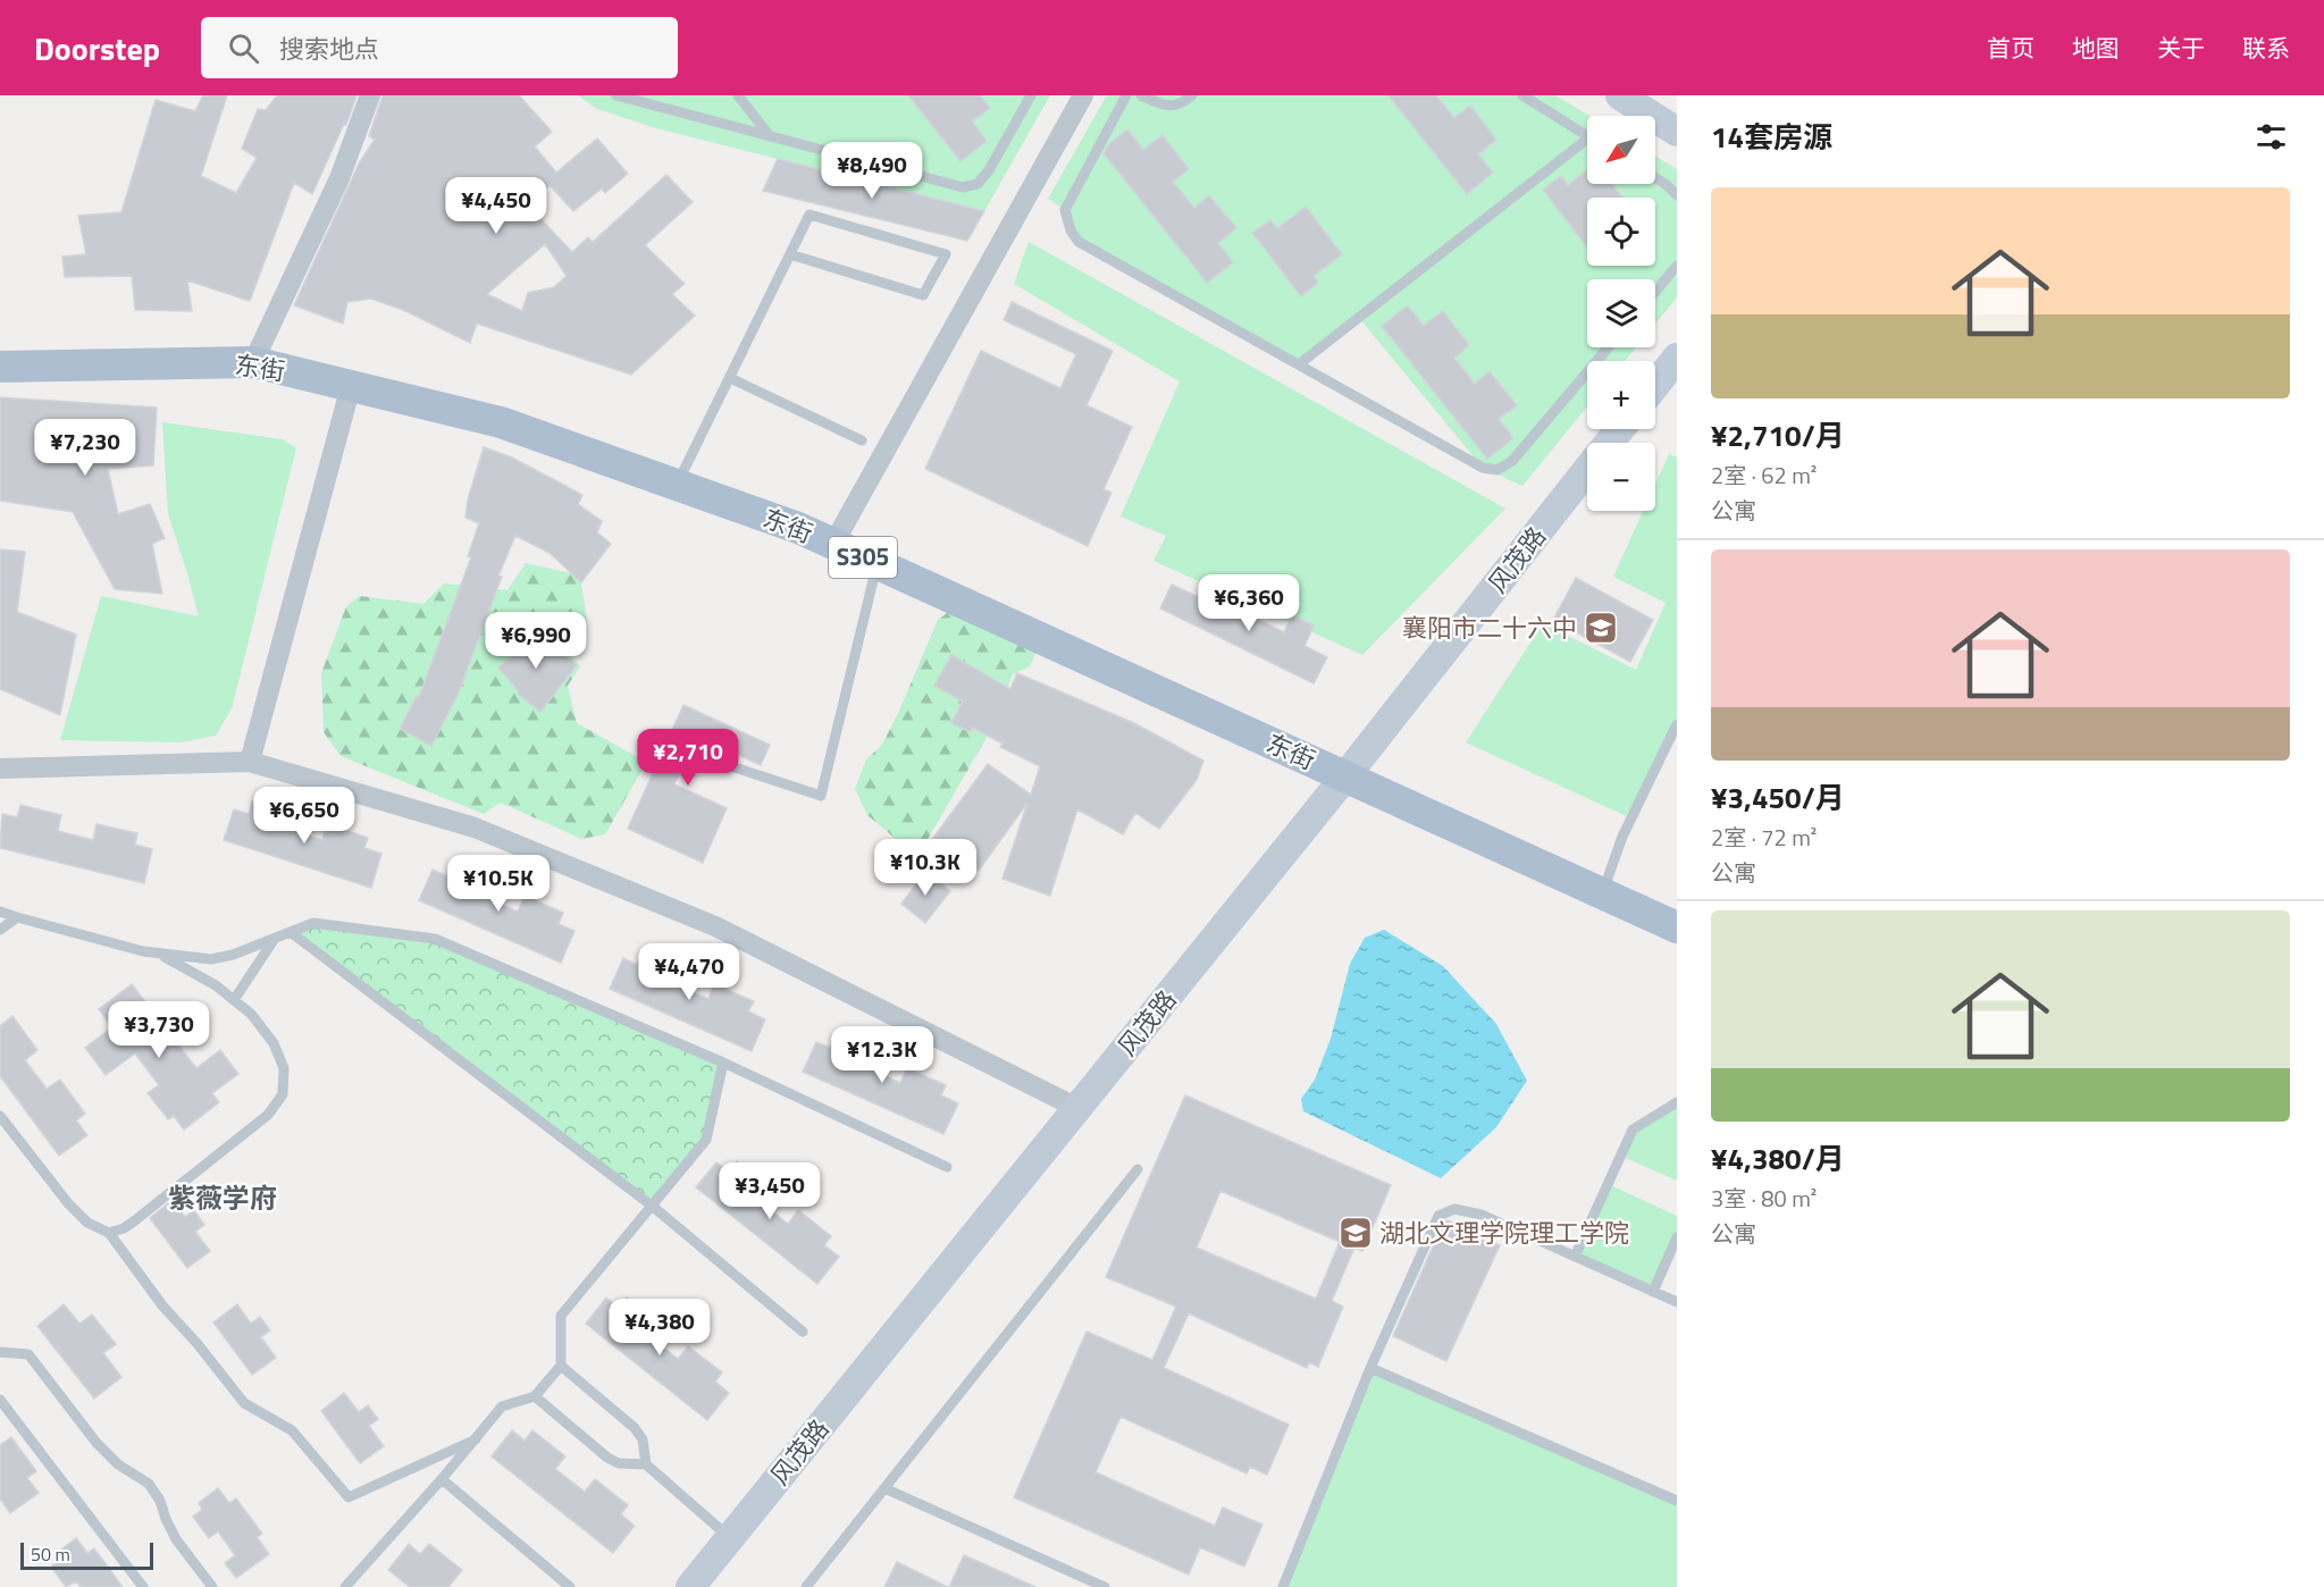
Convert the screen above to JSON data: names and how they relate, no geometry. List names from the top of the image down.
{
  "streets": {
    "main road": ["东街", "S305"],
    "street": ["风茂路"]
  },
  "crossings": [
    ["东街", "风茂路"]
  ],
  "districts": ["紫薇学府"],
  "places": {
    "school or university": ["襄阳市二十六中", "湖北文理学院理工学院"]
  },
  "scale_bar": "50 m",
  "north": "bottom left",
  "page": {
    "header": "Doorstep",
    "search": "搜索地点",
    "nav": [
      "首页",
      "地图",
      "关于",
      "联系"
    ],
    "heading": "14套房源",
    "map_buttons": ["+", "−"],
    "price": [
      "¥8,490",
      "¥4,450",
      "¥7,230",
      "¥6,360",
      "¥6,990",
      "¥2,710",
      "¥6,650",
      "¥10.3K",
      "¥10.5K",
      "¥4,470",
      "¥3,730",
      "¥12.3K",
      "¥3,450",
      "¥4,380"
    ],
    "list": [
      {
        "name": "¥2,710/月",
        "note": "2室 · 62 m² · 公寓"
      },
      {
        "name": "¥3,450/月",
        "note": "2室 · 72 m² · 公寓"
      },
      {
        "name": "¥4,380/月",
        "note": "3室 · 80 m² · 公寓"
      }
    ],
    "scale": "50 m"
  }
}
